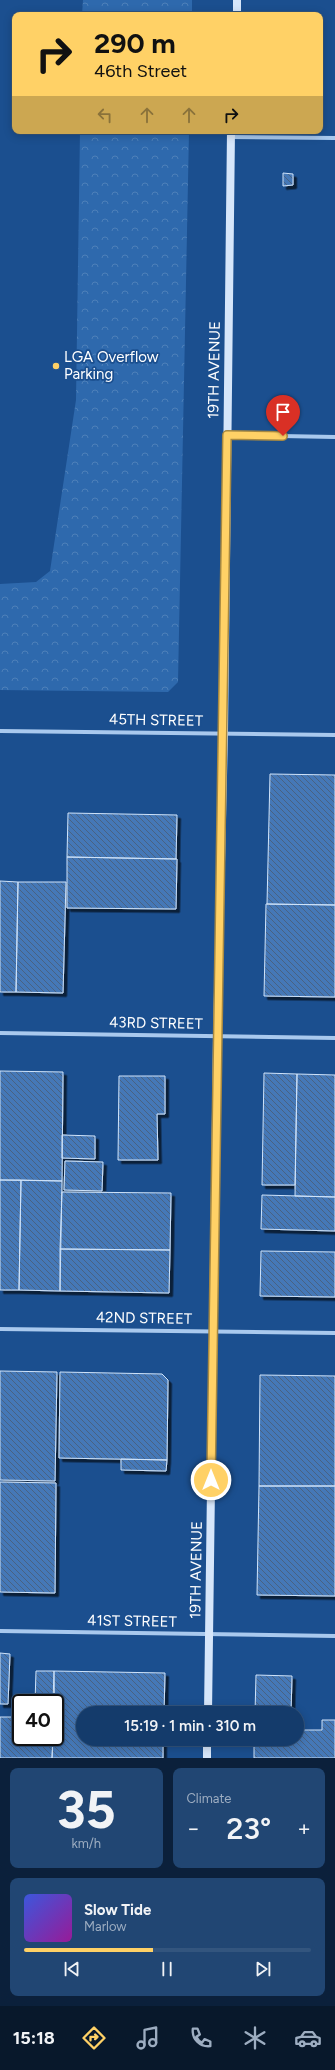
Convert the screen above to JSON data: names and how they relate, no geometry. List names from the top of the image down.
{
  "streets": {
    "street": [
      "19TH AVENUE",
      "45TH STREET",
      "43RD STREET",
      "42ND STREET",
      "41ST STREET"
    ]
  },
  "crossings": [
    ["19TH AVENUE", "45TH STREET"],
    ["19TH AVENUE", "43RD STREET"],
    ["19TH AVENUE", "42ND STREET"],
    ["19TH AVENUE", "41ST STREET"]
  ],
  "places": ["LGA Overflow Parking"],
  "page": {
    "turn": ["290 m", "46th Street"],
    "limit": "40",
    "trip": "15:19 · 1 min · 310 m",
    "tile": [
      ["35", "km/h"],
      "Climate"
    ],
    "heat": ["−", "23°", "+"],
    "song": ["Slow Tide", "Marlow"],
    "tabs": "15:18"
  }
}
